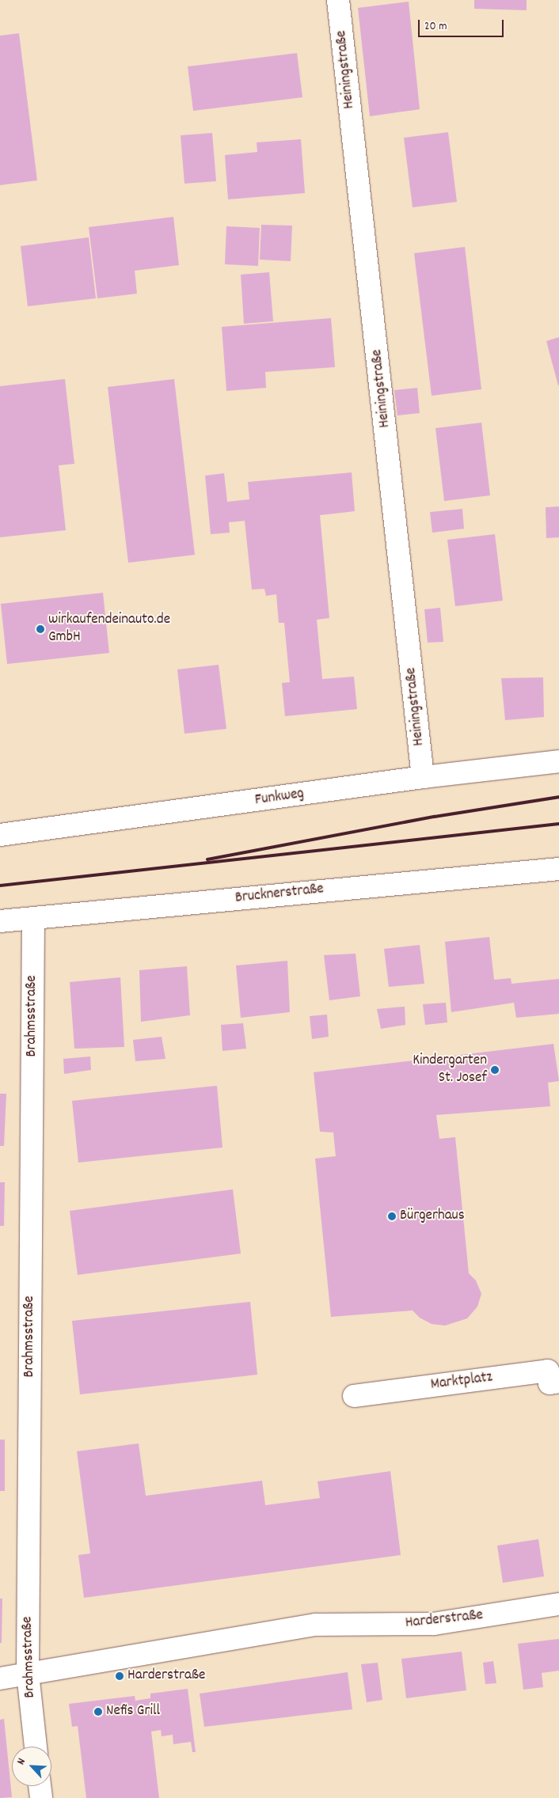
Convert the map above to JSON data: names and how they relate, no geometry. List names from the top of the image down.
{
  "streets": {
    "street": [
      "Heiningstraße",
      "Funkweg",
      "Brucknerstraße",
      "Brahmsstraße",
      "Marktplatz",
      "Harderstraße"
    ]
  },
  "crossings": [
    ["Heiningstraße", "Funkweg"],
    ["Brucknerstraße", "Brahmsstraße"],
    ["Brahmsstraße", "Harderstraße"]
  ],
  "places": [
    "wirkaufendeinauto.de GmbH",
    "Kindergarten St. Josef",
    "Bürgerhaus",
    "Harderstraße",
    "Nefis Grill"
  ],
  "scale_bar": "20 m",
  "north": "top left"
}
